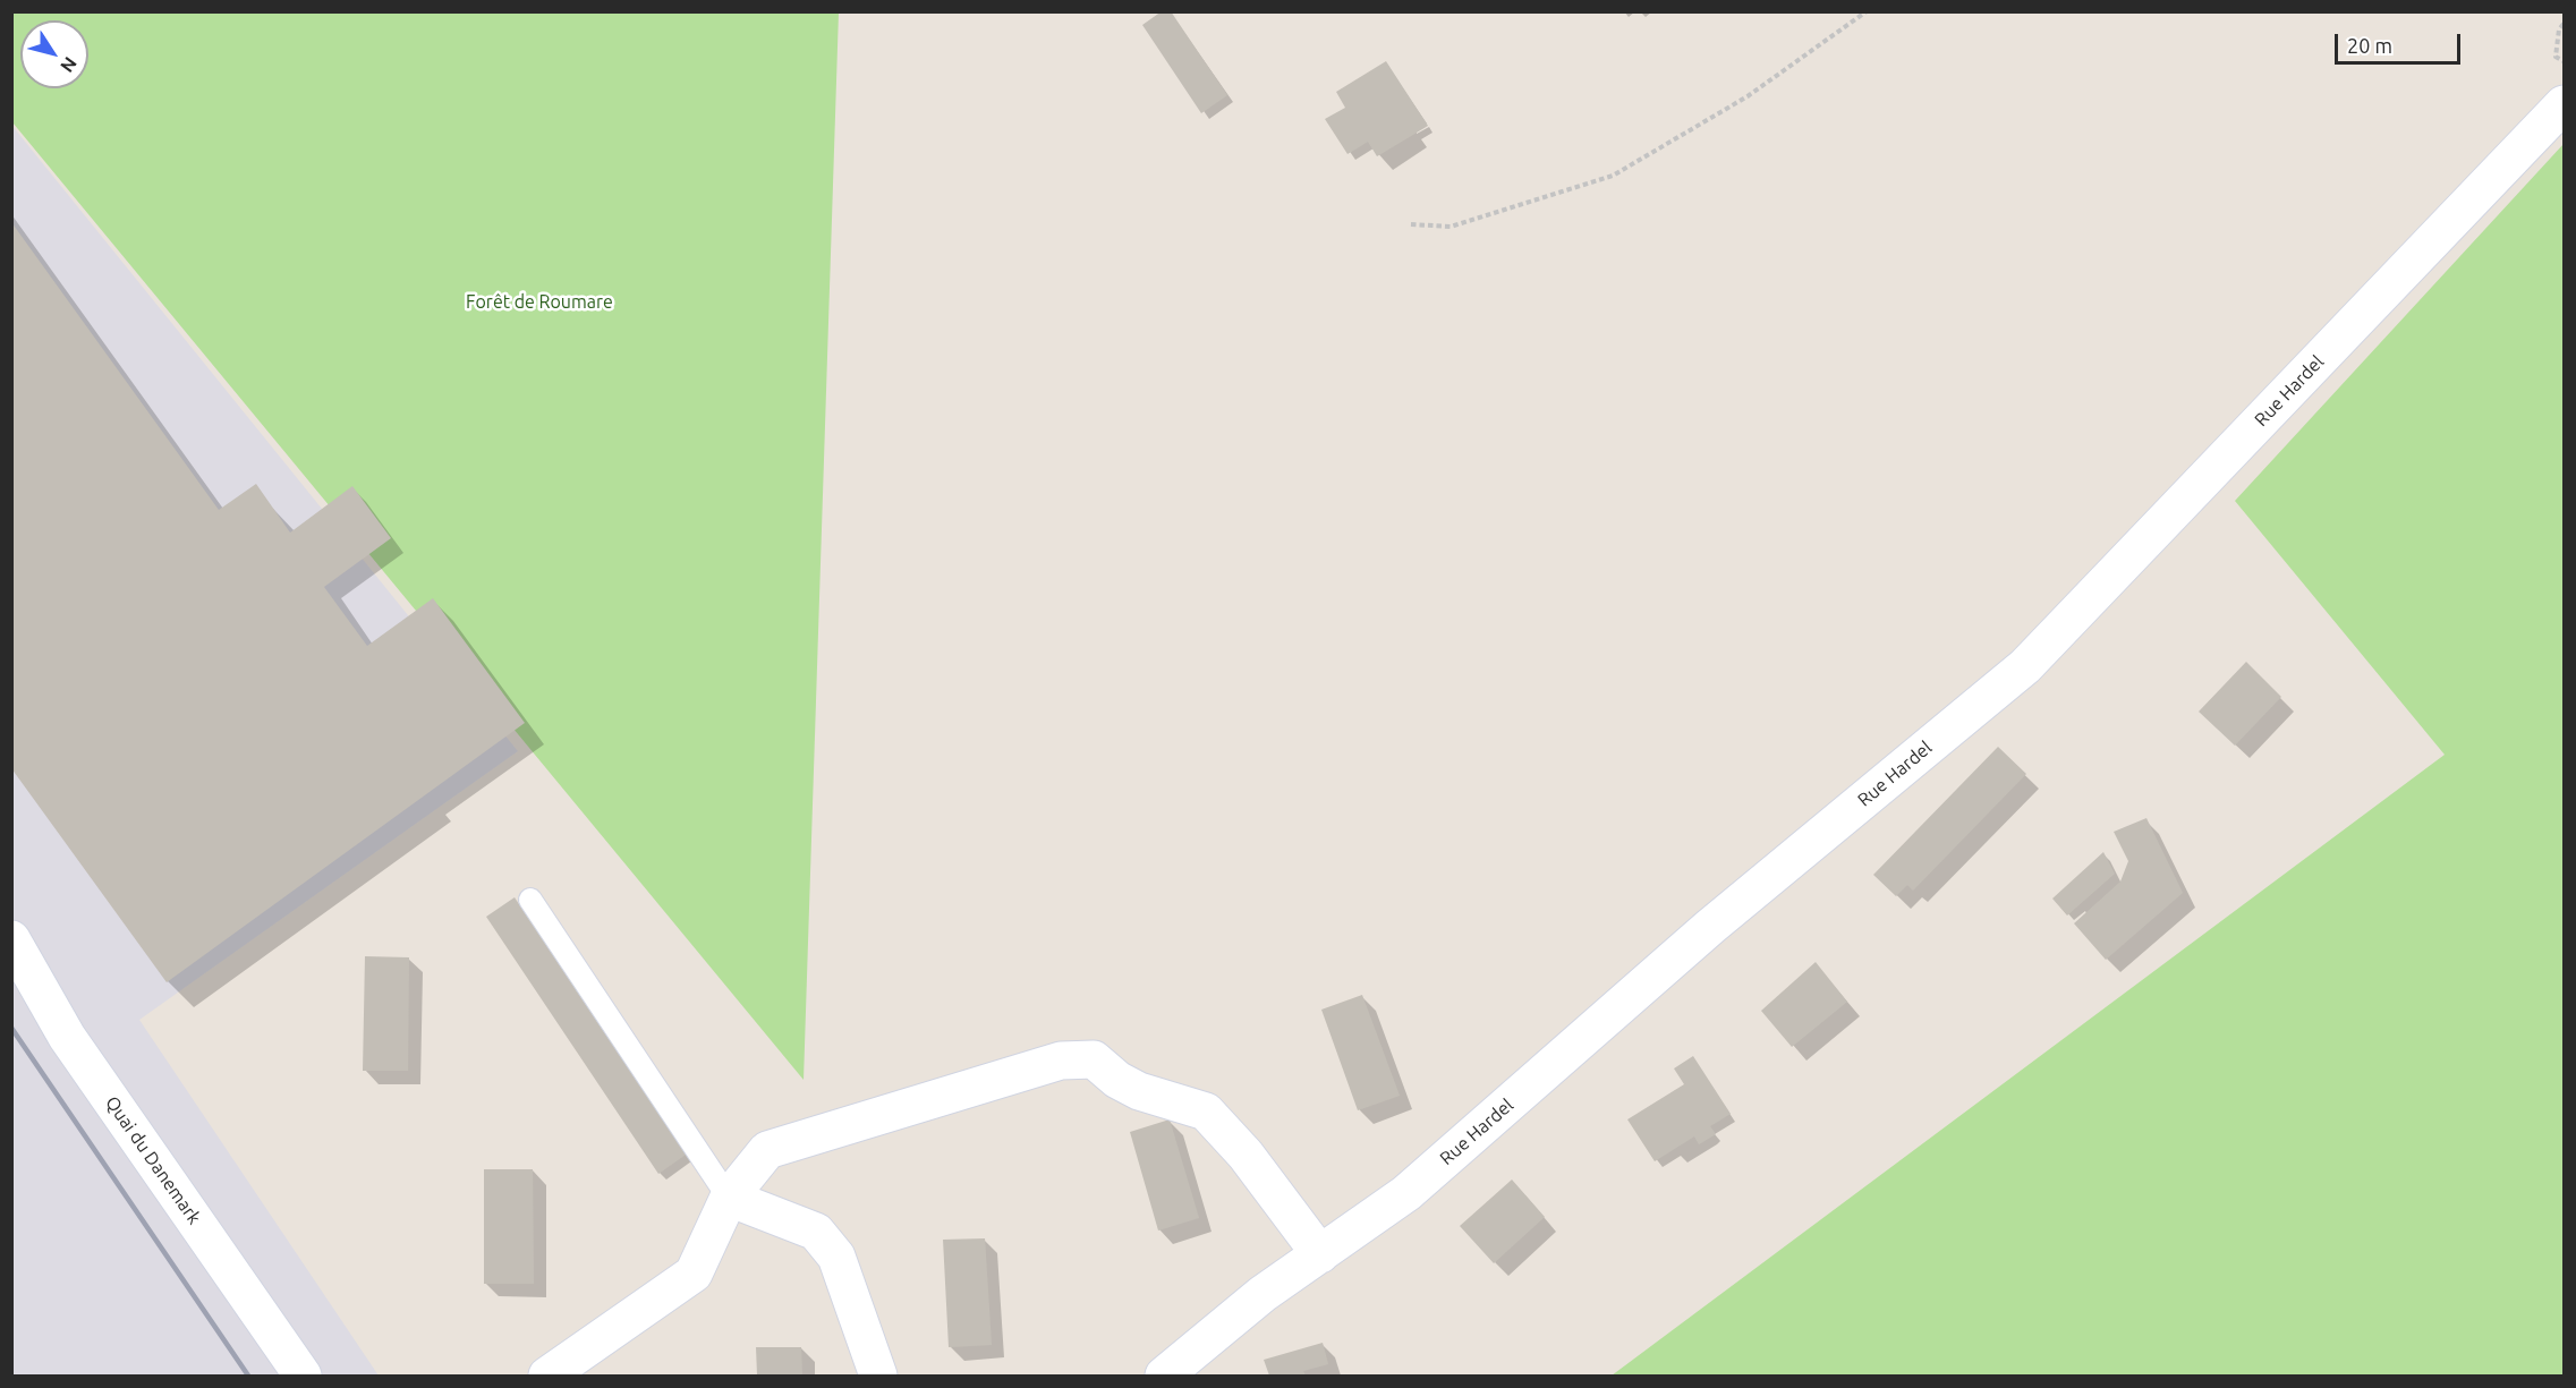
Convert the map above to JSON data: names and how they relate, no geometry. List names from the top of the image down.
{
  "streets": {
    "street": ["Rue Hardel", "Quai du Danemark"]
  },
  "parks": ["Forêt de Roumare"],
  "scale_bar": "20 m",
  "north": "bottom right"
}
